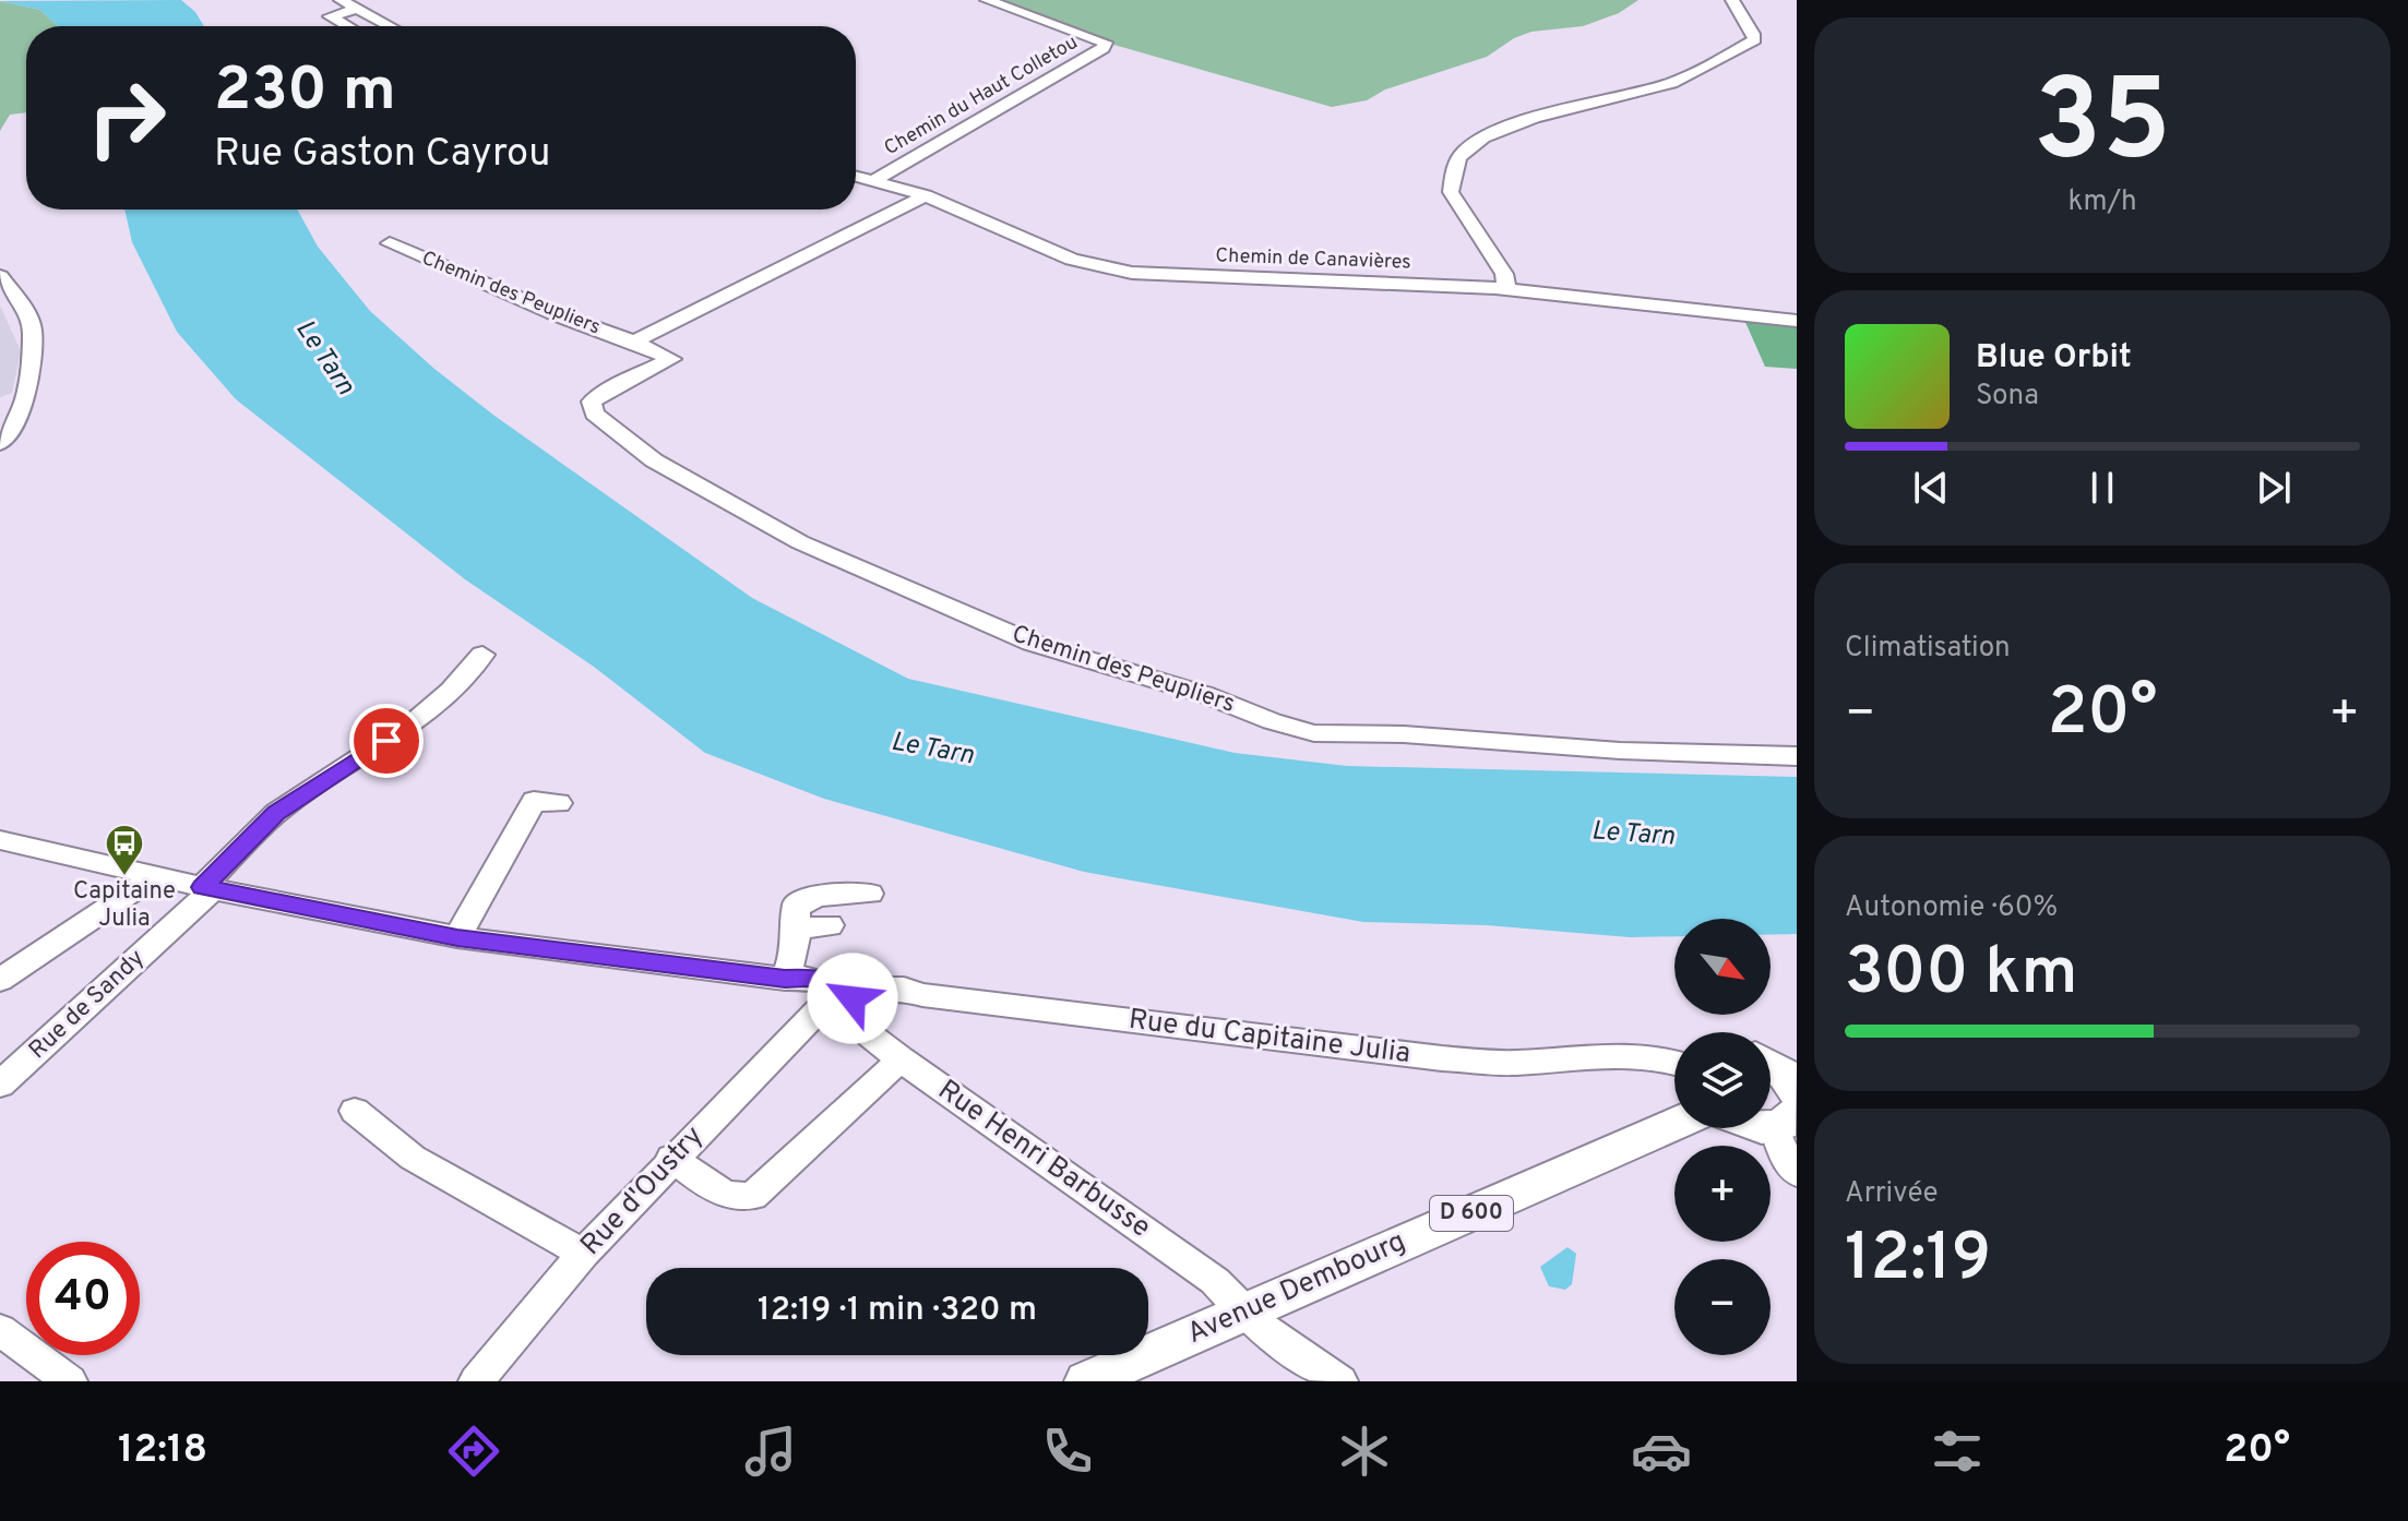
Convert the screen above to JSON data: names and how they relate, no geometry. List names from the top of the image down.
{
  "streets": {
    "main road": ["D 600", "Avenue Dembourg"],
    "street": [
      "Chemin du Haut Colletou",
      "Chemin de Canavières",
      "Chemin des Peupliers",
      "Rue de Sandy",
      "Rue du Capitaine Julia",
      "Rue Henri Barbusse",
      "Rue d'Oustry"
    ]
  },
  "crossings": [
    ["Chemin du Haut Colletou", "Chemin de Canavières"],
    ["Rue du Capitaine Julia", "Rue Henri Barbusse"],
    ["Rue du Capitaine Julia", "Rue d'Oustry"],
    ["Rue Henri Barbusse", "Rue d'Oustry"],
    ["Rue Henri Barbusse", "Avenue Dembourg"]
  ],
  "water": ["Le Tarn"],
  "places": {
    "bus stop": ["Capitaine Julia"]
  },
  "north": "bottom right",
  "page": {
    "tile": [
      ["35", "km/h"],
      "Climatisation",
      ["Autonomie · 60%", "300 km"],
      ["Arrivée", "12:19"]
    ],
    "turn": ["230 m", "Rue Gaston Cayrou"],
    "song": ["Blue Orbit", "Sona"],
    "heat": ["−", "20°", "+"],
    "map_buttons": ["+", "−"],
    "limit": "40",
    "trip": "12:19 · 1 min · 320 m",
    "tabs": ["12:18", "20°"]
  }
}
